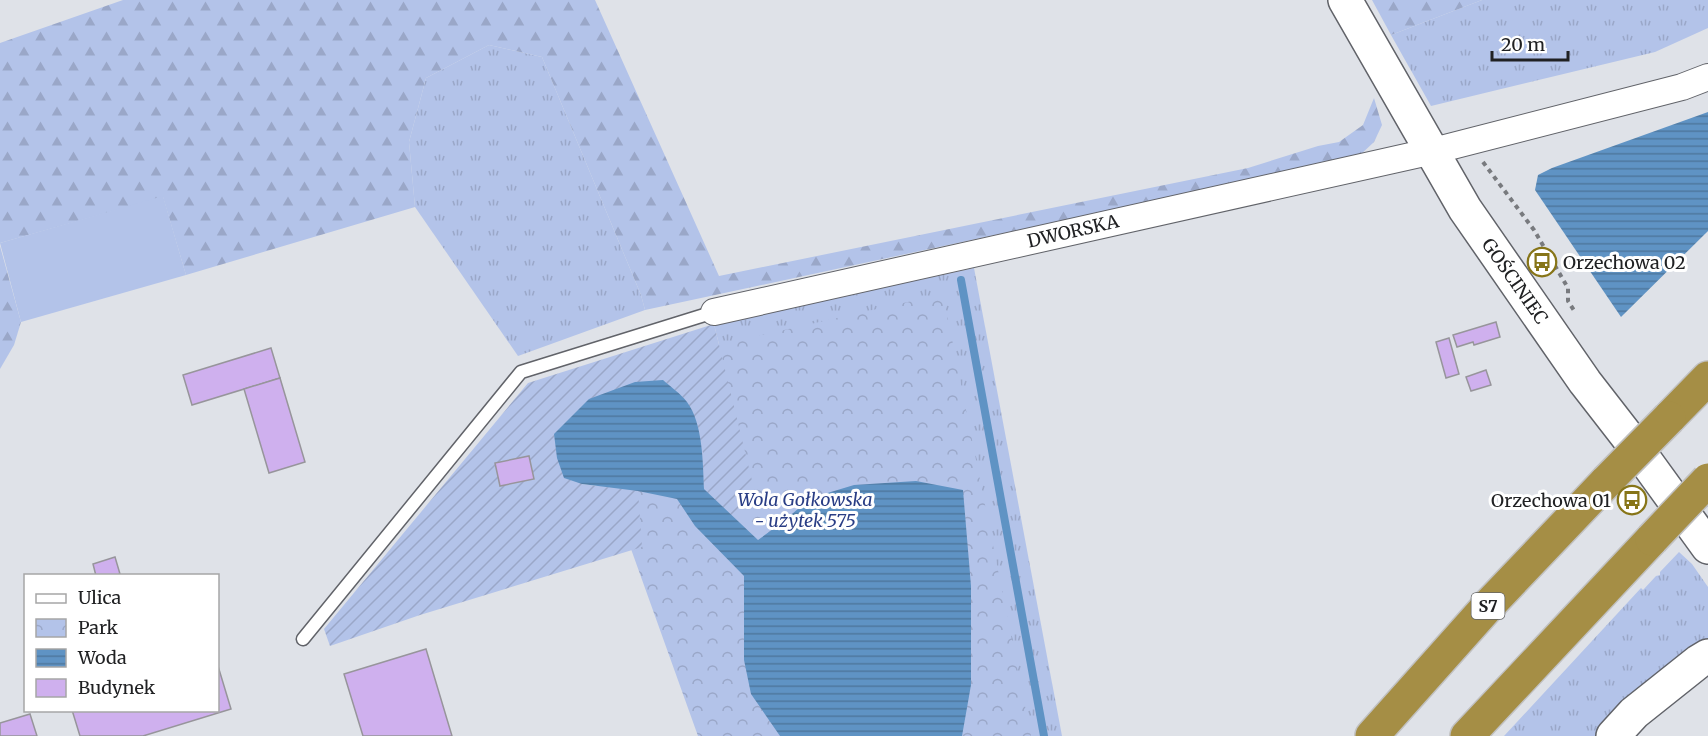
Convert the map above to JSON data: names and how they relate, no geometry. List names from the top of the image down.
{
  "streets": {
    "highway": ["S7"],
    "street": ["DWORSKA", "GOŚCINIEC"]
  },
  "crossings": [
    ["DWORSKA", "GOŚCINIEC"]
  ],
  "parks": ["Wola Gołkowska - użytek 575"],
  "places": {
    "bus stop": ["Orzechowa 02", "Orzechowa 01"]
  },
  "legend": [
    "Ulica",
    "Park",
    "Woda",
    "Budynek"
  ],
  "scale_bar": "20 m"
}
